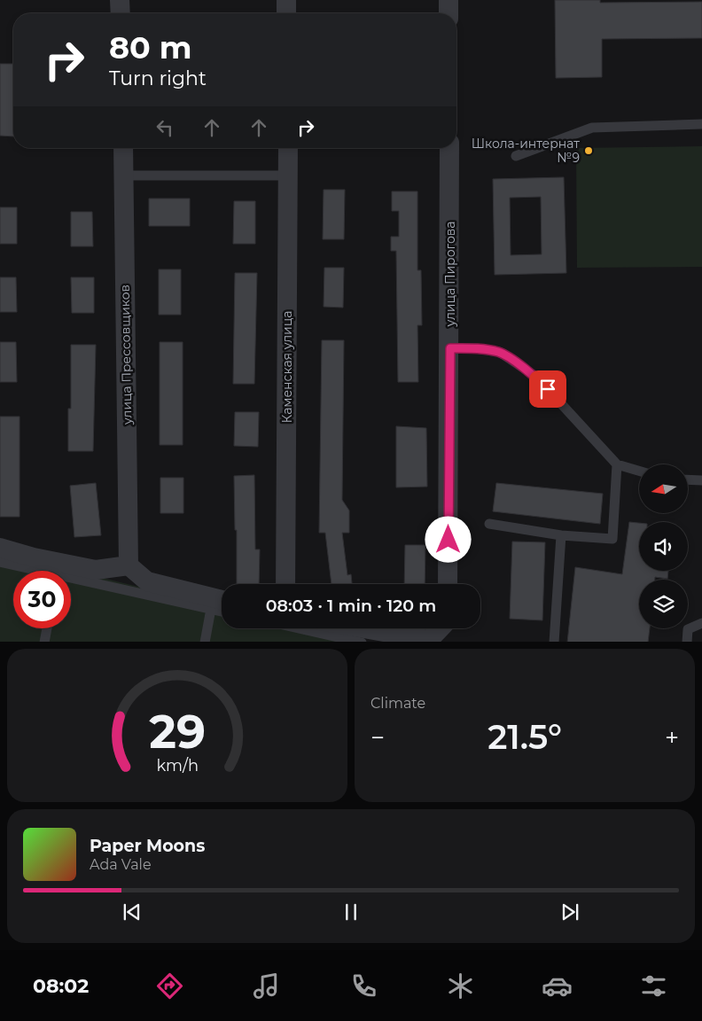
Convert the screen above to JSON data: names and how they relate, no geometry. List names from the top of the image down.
{
  "streets": {
    "street": ["улица Пирогова", "улица Прессовщиков", "Каменская улица"]
  },
  "places": ["Школа-интернат №9"],
  "north": "left",
  "page": {
    "turn": ["80 m", "Turn right"],
    "limit": "30",
    "trip": "08:03 · 1 min · 120 m",
    "tile": "Climate",
    "heat": ["−", "21.5°", "+"],
    "song": ["Paper Moons", "Ada Vale"],
    "tabs": "08:02",
    "gauge": ["29", "km/h"]
  }
}
